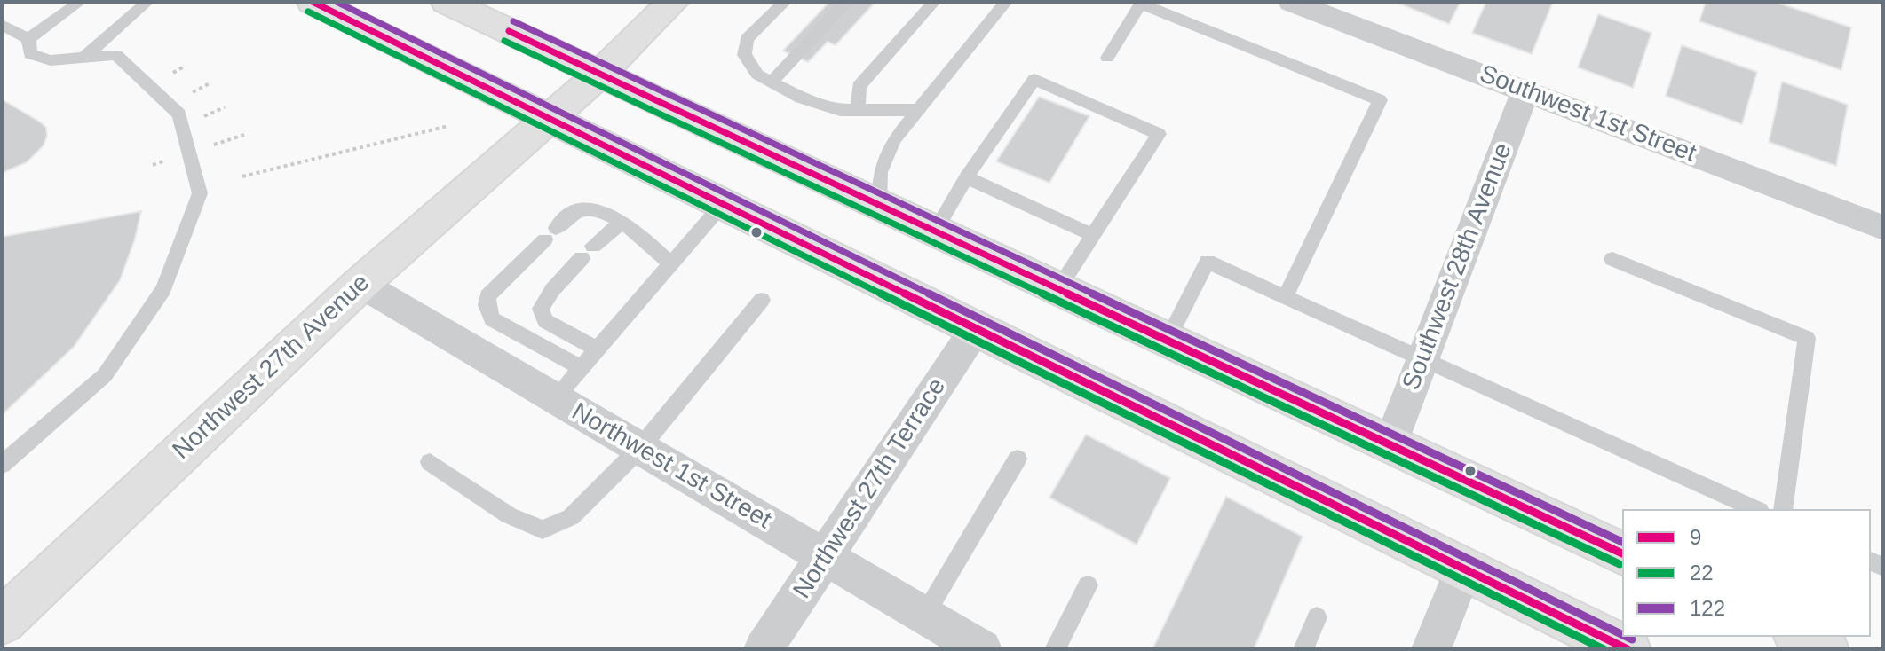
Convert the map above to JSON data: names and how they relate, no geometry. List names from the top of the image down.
{
  "streets": {
    "main road": ["Northwest 27th Avenue"],
    "street": [
      "Southwest 1st Street",
      "Southwest 28th Avenue",
      "Northwest 1st Street",
      "Northwest 27th Terrace"
    ]
  },
  "crossings": [
    ["Southwest 1st Street", "Southwest 28th Avenue"],
    ["Northwest 27th Avenue", "Northwest 1st Street"],
    ["Northwest 1st Street", "Northwest 27th Terrace"]
  ],
  "lines": ["transit line 9", "transit line 122", "transit line 22"],
  "legend": ["9", "22", "122"]
}
